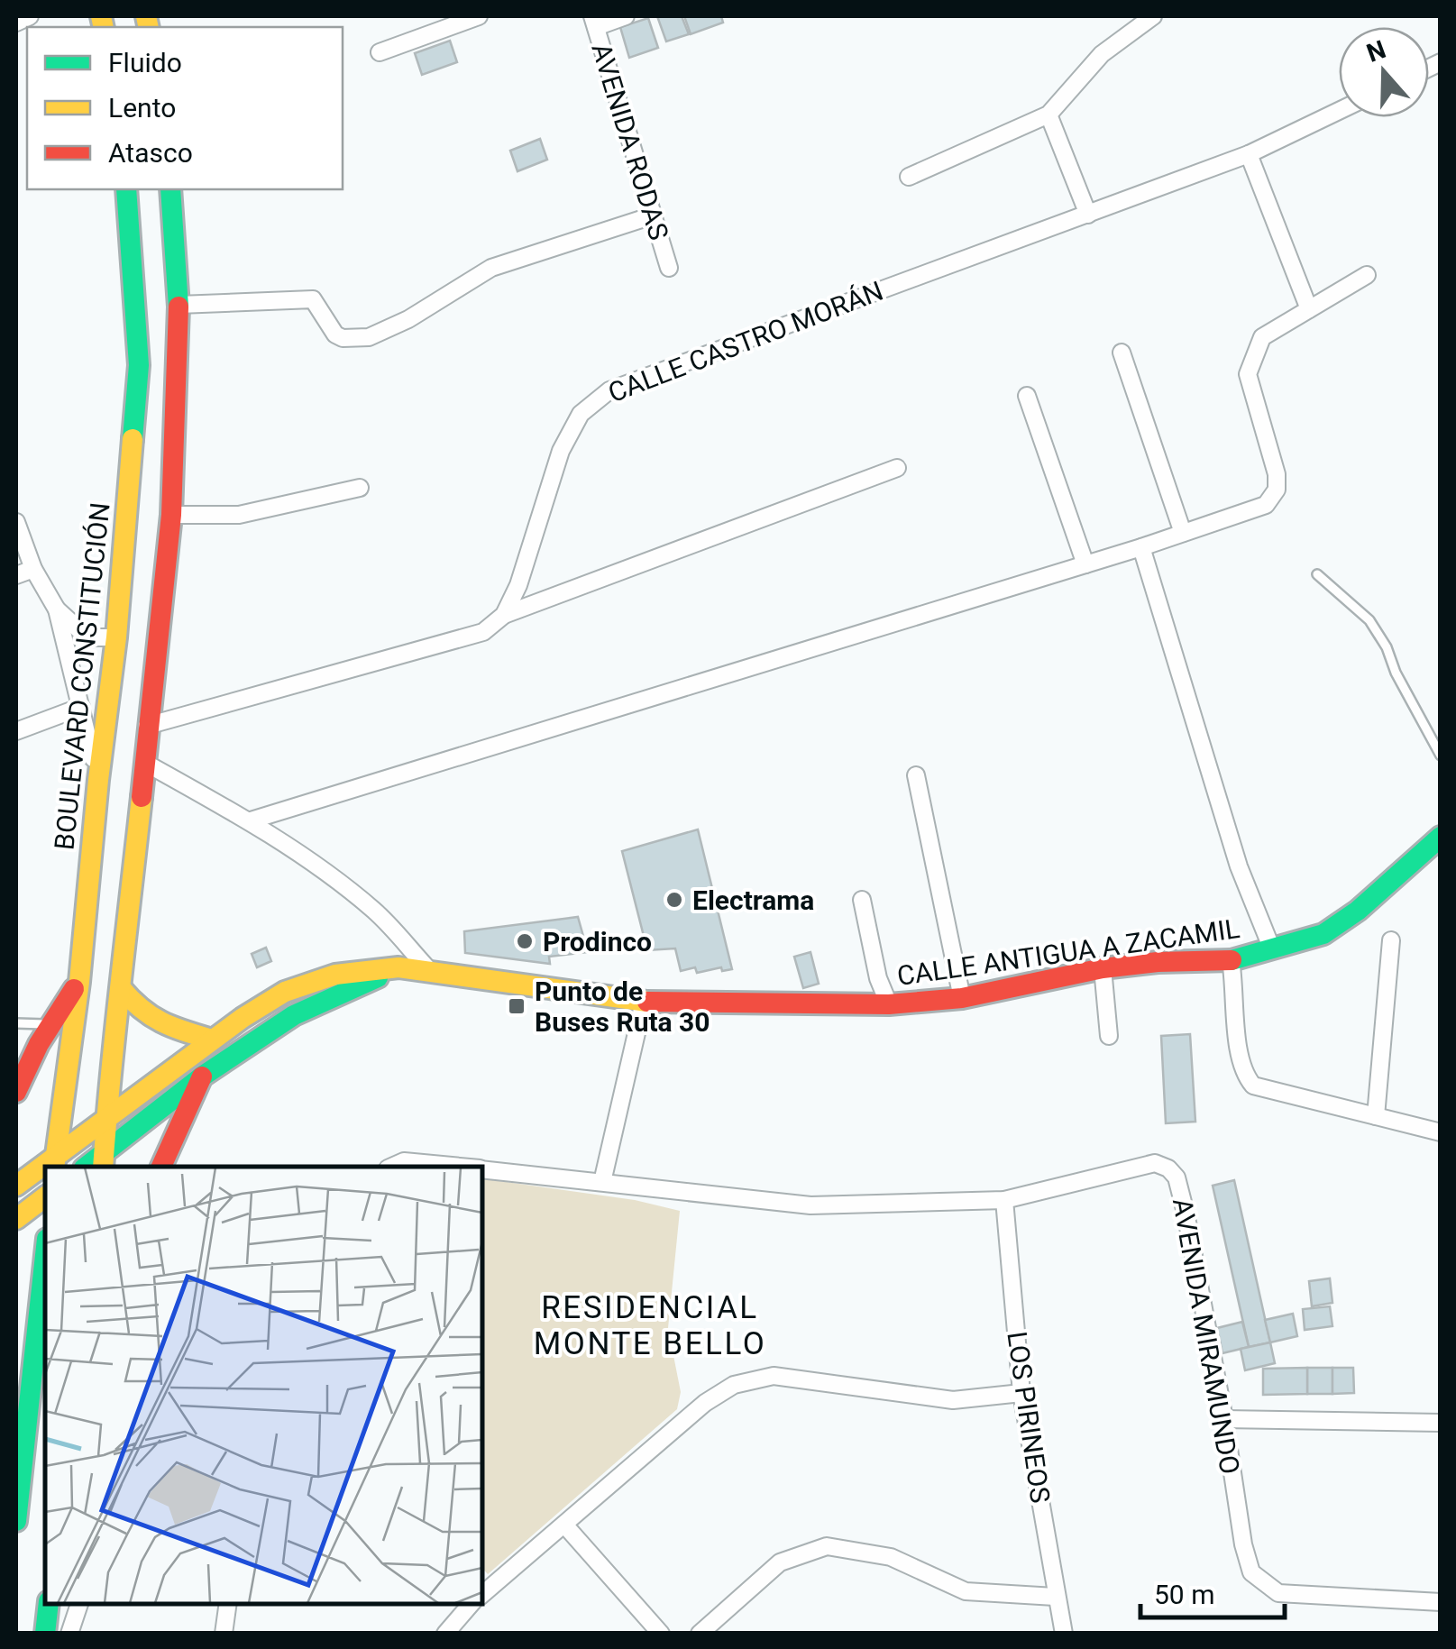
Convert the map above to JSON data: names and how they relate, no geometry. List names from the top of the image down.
{
  "streets": {
    "main road": ["BOULEVARD CONSTITUCIÓN", "CALLE ANTIGUA A ZACAMIL"],
    "street": [
      "AVENIDA RODAS",
      "CALLE CASTRO MORÁN",
      "AVENIDA MIRAMUNDO",
      "LOS PIRINEOS"
    ]
  },
  "crossings": [
    ["BOULEVARD CONSTITUCIÓN", "CALLE ANTIGUA A ZACAMIL"],
    ["AVENIDA MIRAMUNDO", "LOS PIRINEOS"]
  ],
  "districts": ["RESIDENCIAL MONTE BELLO"],
  "places": {
    "other": ["Electrama", "Prodinco"],
    "transit": ["Punto de Buses Ruta 30"]
  },
  "legend": ["Fluido", "Lento", "Atasco"],
  "scale_bar": "50 m",
  "north": "top"
}
